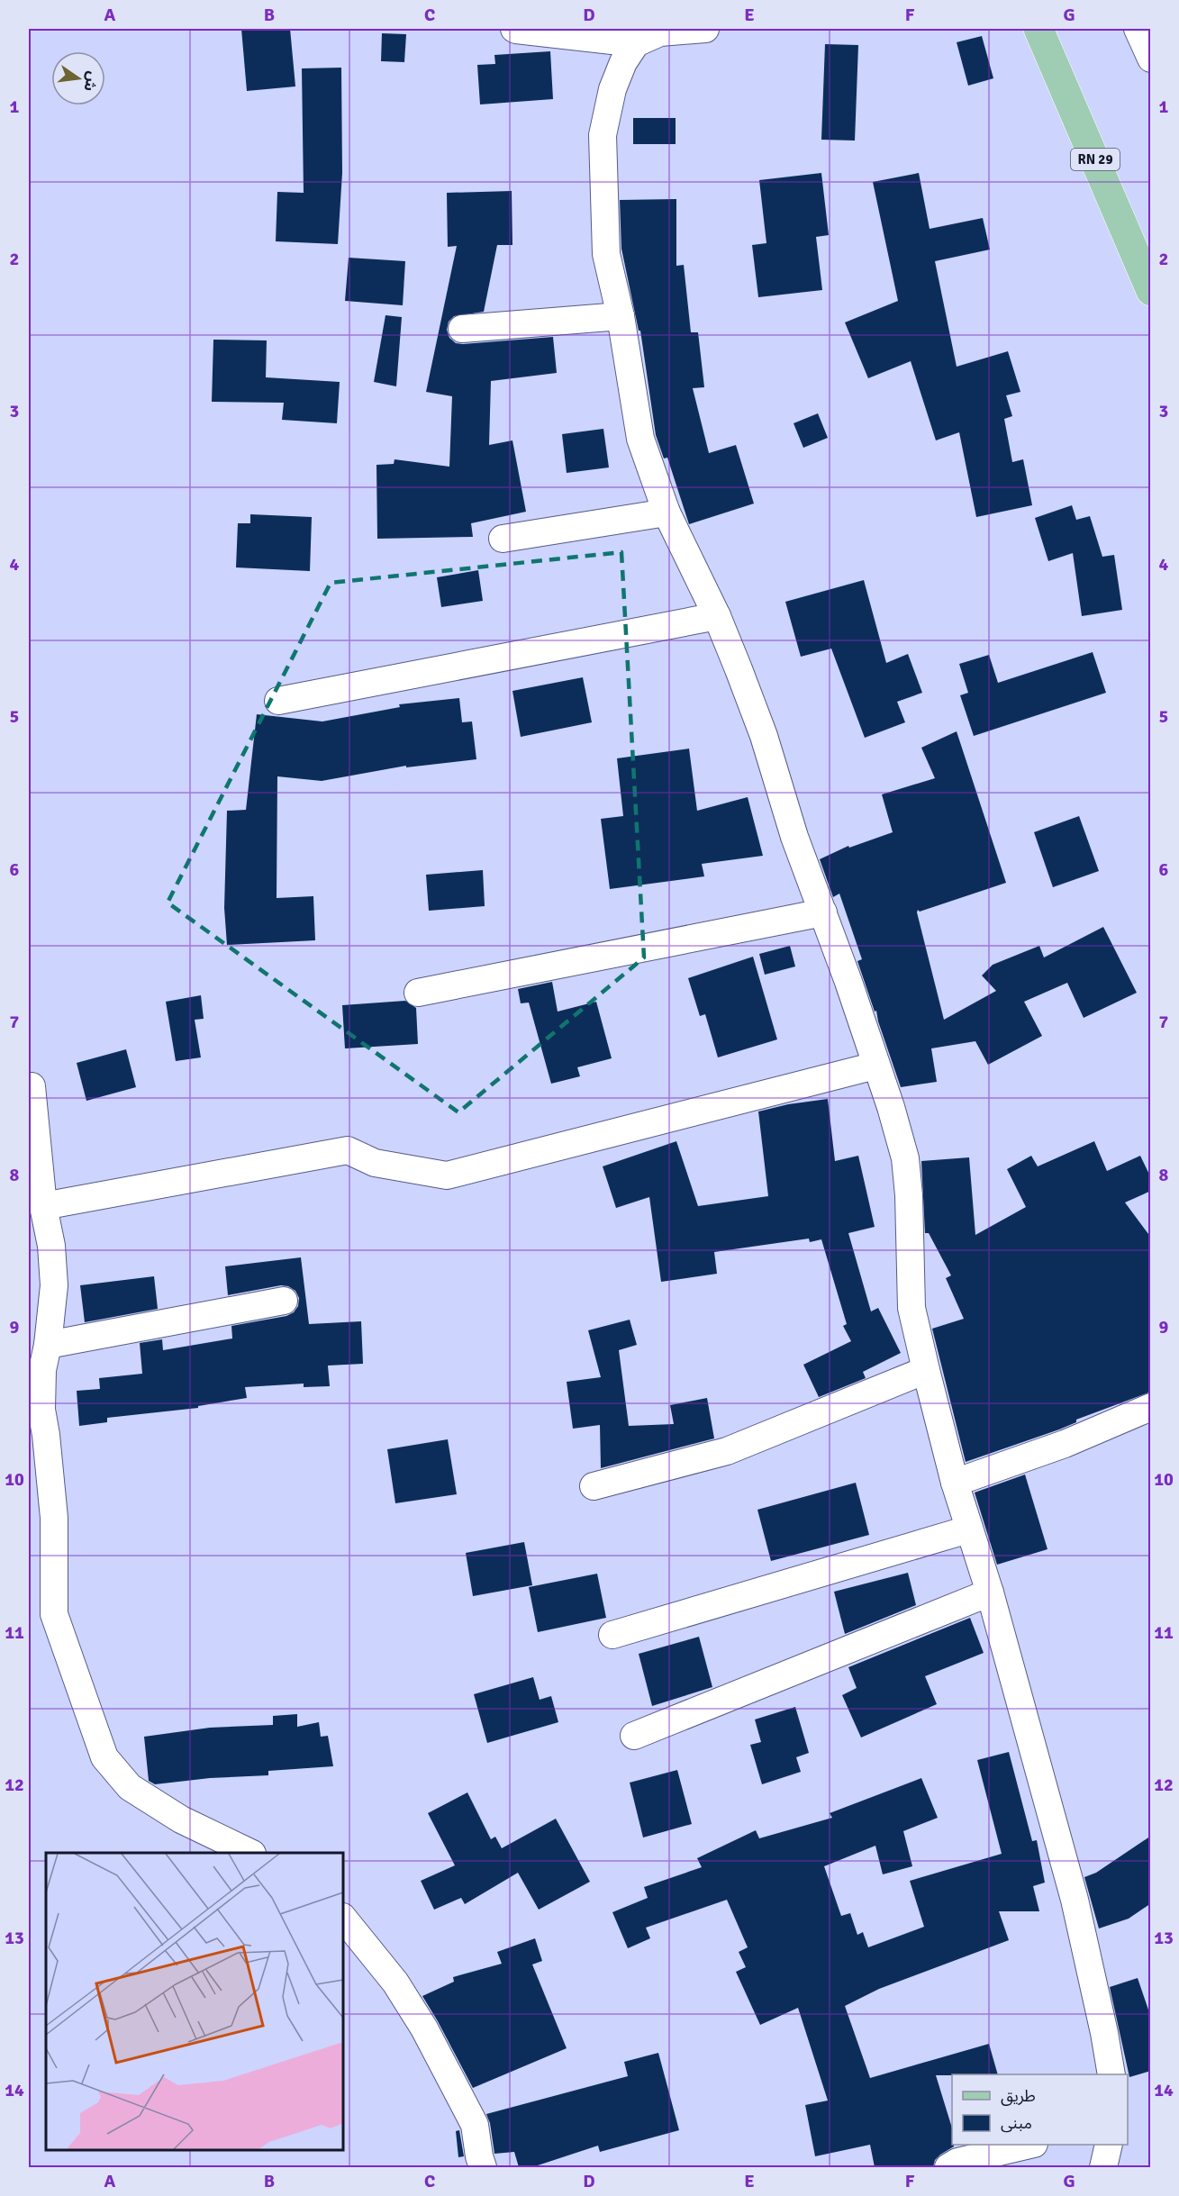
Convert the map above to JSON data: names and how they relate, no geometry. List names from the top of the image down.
{
  "streets": {
    "main road": ["RN 29"]
  },
  "legend": ["طريق", "مبنى"],
  "north": "right",
  "grid": {
    "columns": [
      "A",
      "B",
      "C",
      "D",
      "E",
      "F",
      "G"
    ],
    "rows": [
      "1",
      "2",
      "3",
      "4",
      "5",
      "6",
      "7",
      "8",
      "9",
      "10",
      "11",
      "12",
      "13",
      "14"
    ]
  }
}
